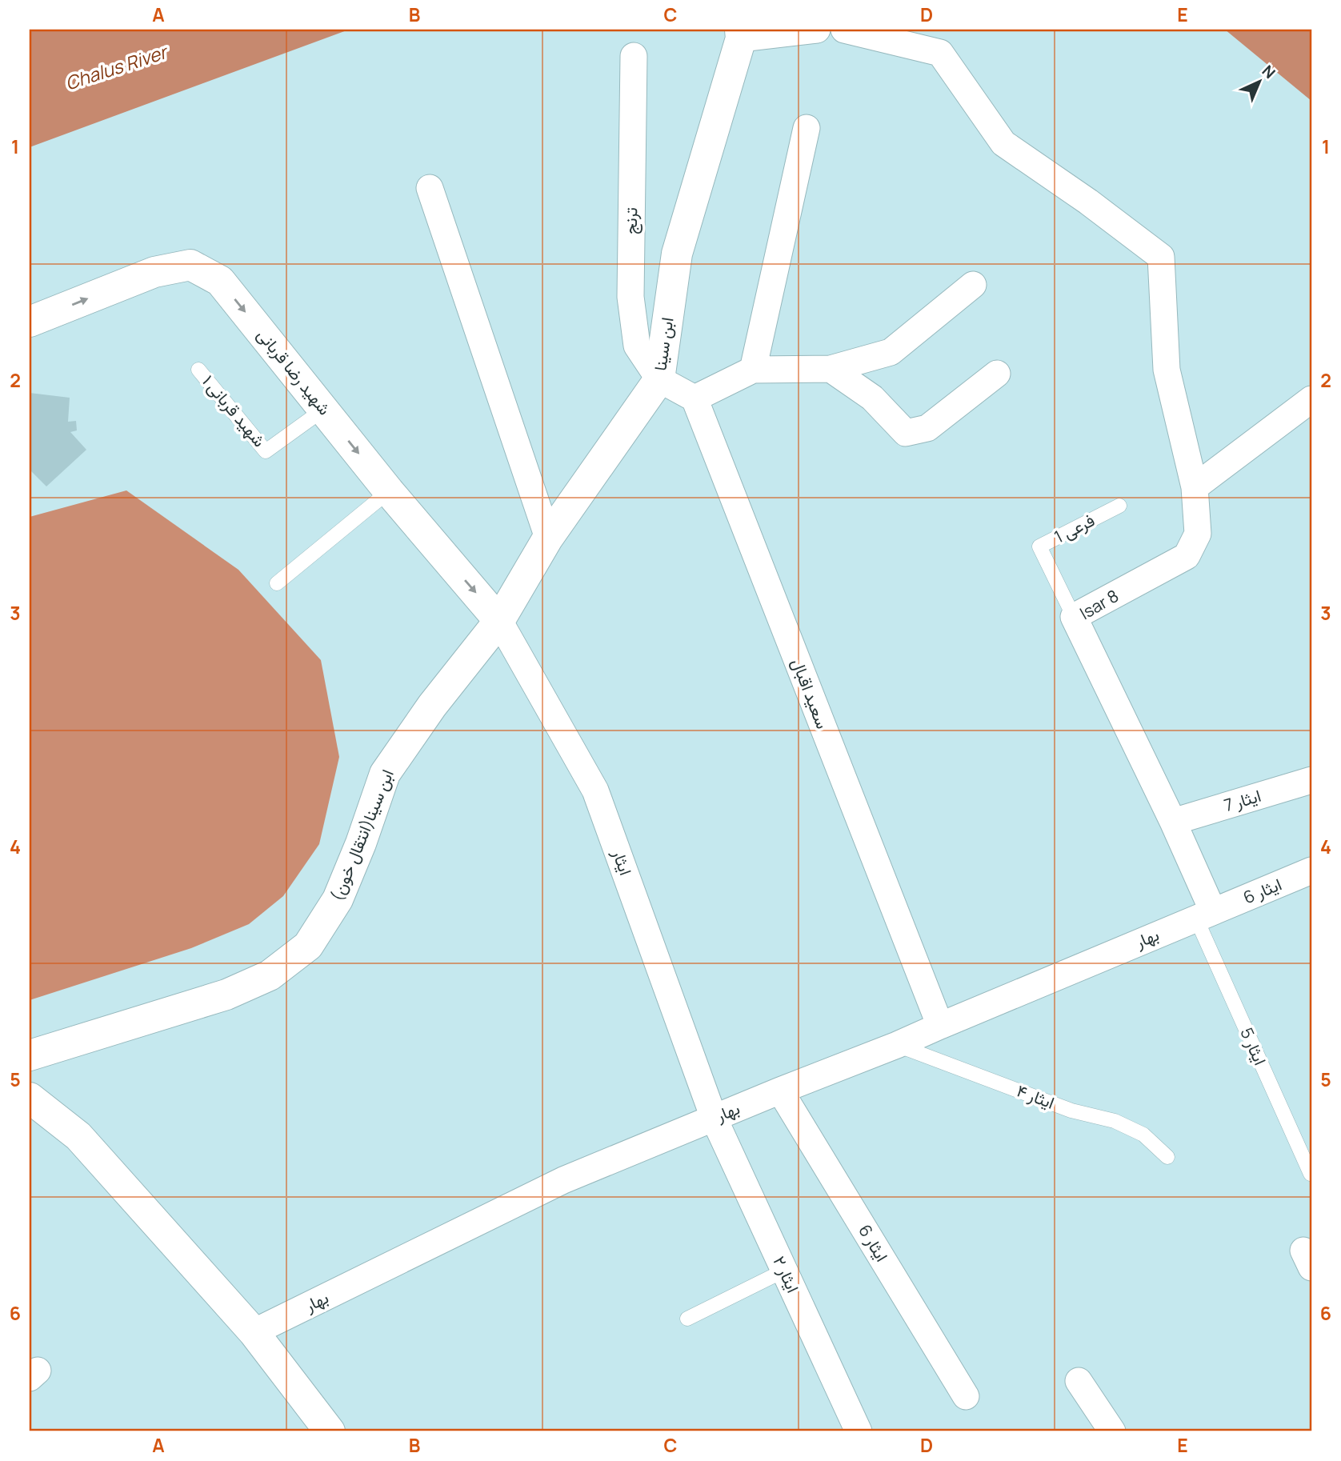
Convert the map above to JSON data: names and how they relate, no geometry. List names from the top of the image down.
{
  "streets": {
    "main road": ["ابن سینا", "شهید رضا قربانی", "ابن سینا(انتقال خون)"],
    "street": [
      "ترنج",
      "Isar 8",
      "سعید اقبال",
      "ایثار 7",
      "ایثار",
      "ایثار 6",
      "بهار",
      "ایثار ۲"
    ],
    "lane": [
      "شهید قربانی ۱",
      "فرعی 1",
      "ایثار 5",
      "ایثار ۴"
    ]
  },
  "crossings": [
    ["ترنج", "ابن سینا"],
    ["ابن سینا", "شهید رضا قربانی"],
    ["ابن سینا", "ابن سینا(انتقال خون)"],
    ["ابن سینا", "ایثار"],
    ["شهید رضا قربانی", "شهید قربانی ۱"],
    ["شهید رضا قربانی", "ابن سینا(انتقال خون)"],
    ["شهید رضا قربانی", "ایثار"],
    ["فرعی 1", "Isar 8"],
    ["Isar 8", "ایثار 7"],
    ["Isar 8", "ایثار 6"],
    ["Isar 8", "بهار"],
    ["Isar 8", "ایثار 5"],
    ["سعید اقبال", "بهار"],
    ["ابن سینا(انتقال خون)", "ایثار"],
    ["ایثار", "بهار"],
    ["ایثار", "ایثار ۲"],
    ["ایثار 6", "بهار"],
    ["ایثار 6", "ایثار 5"],
    ["بهار", "ایثار 5"],
    ["بهار", "ایثار ۴"],
    ["بهار", "ایثار ۲"]
  ],
  "one_way": ["شهید رضا قربانی"],
  "water": ["Chalus River"],
  "north": "top right",
  "grid": {
    "columns": [
      "A",
      "B",
      "C",
      "D",
      "E"
    ],
    "rows": [
      "1",
      "2",
      "3",
      "4",
      "5",
      "6"
    ]
  }
}
